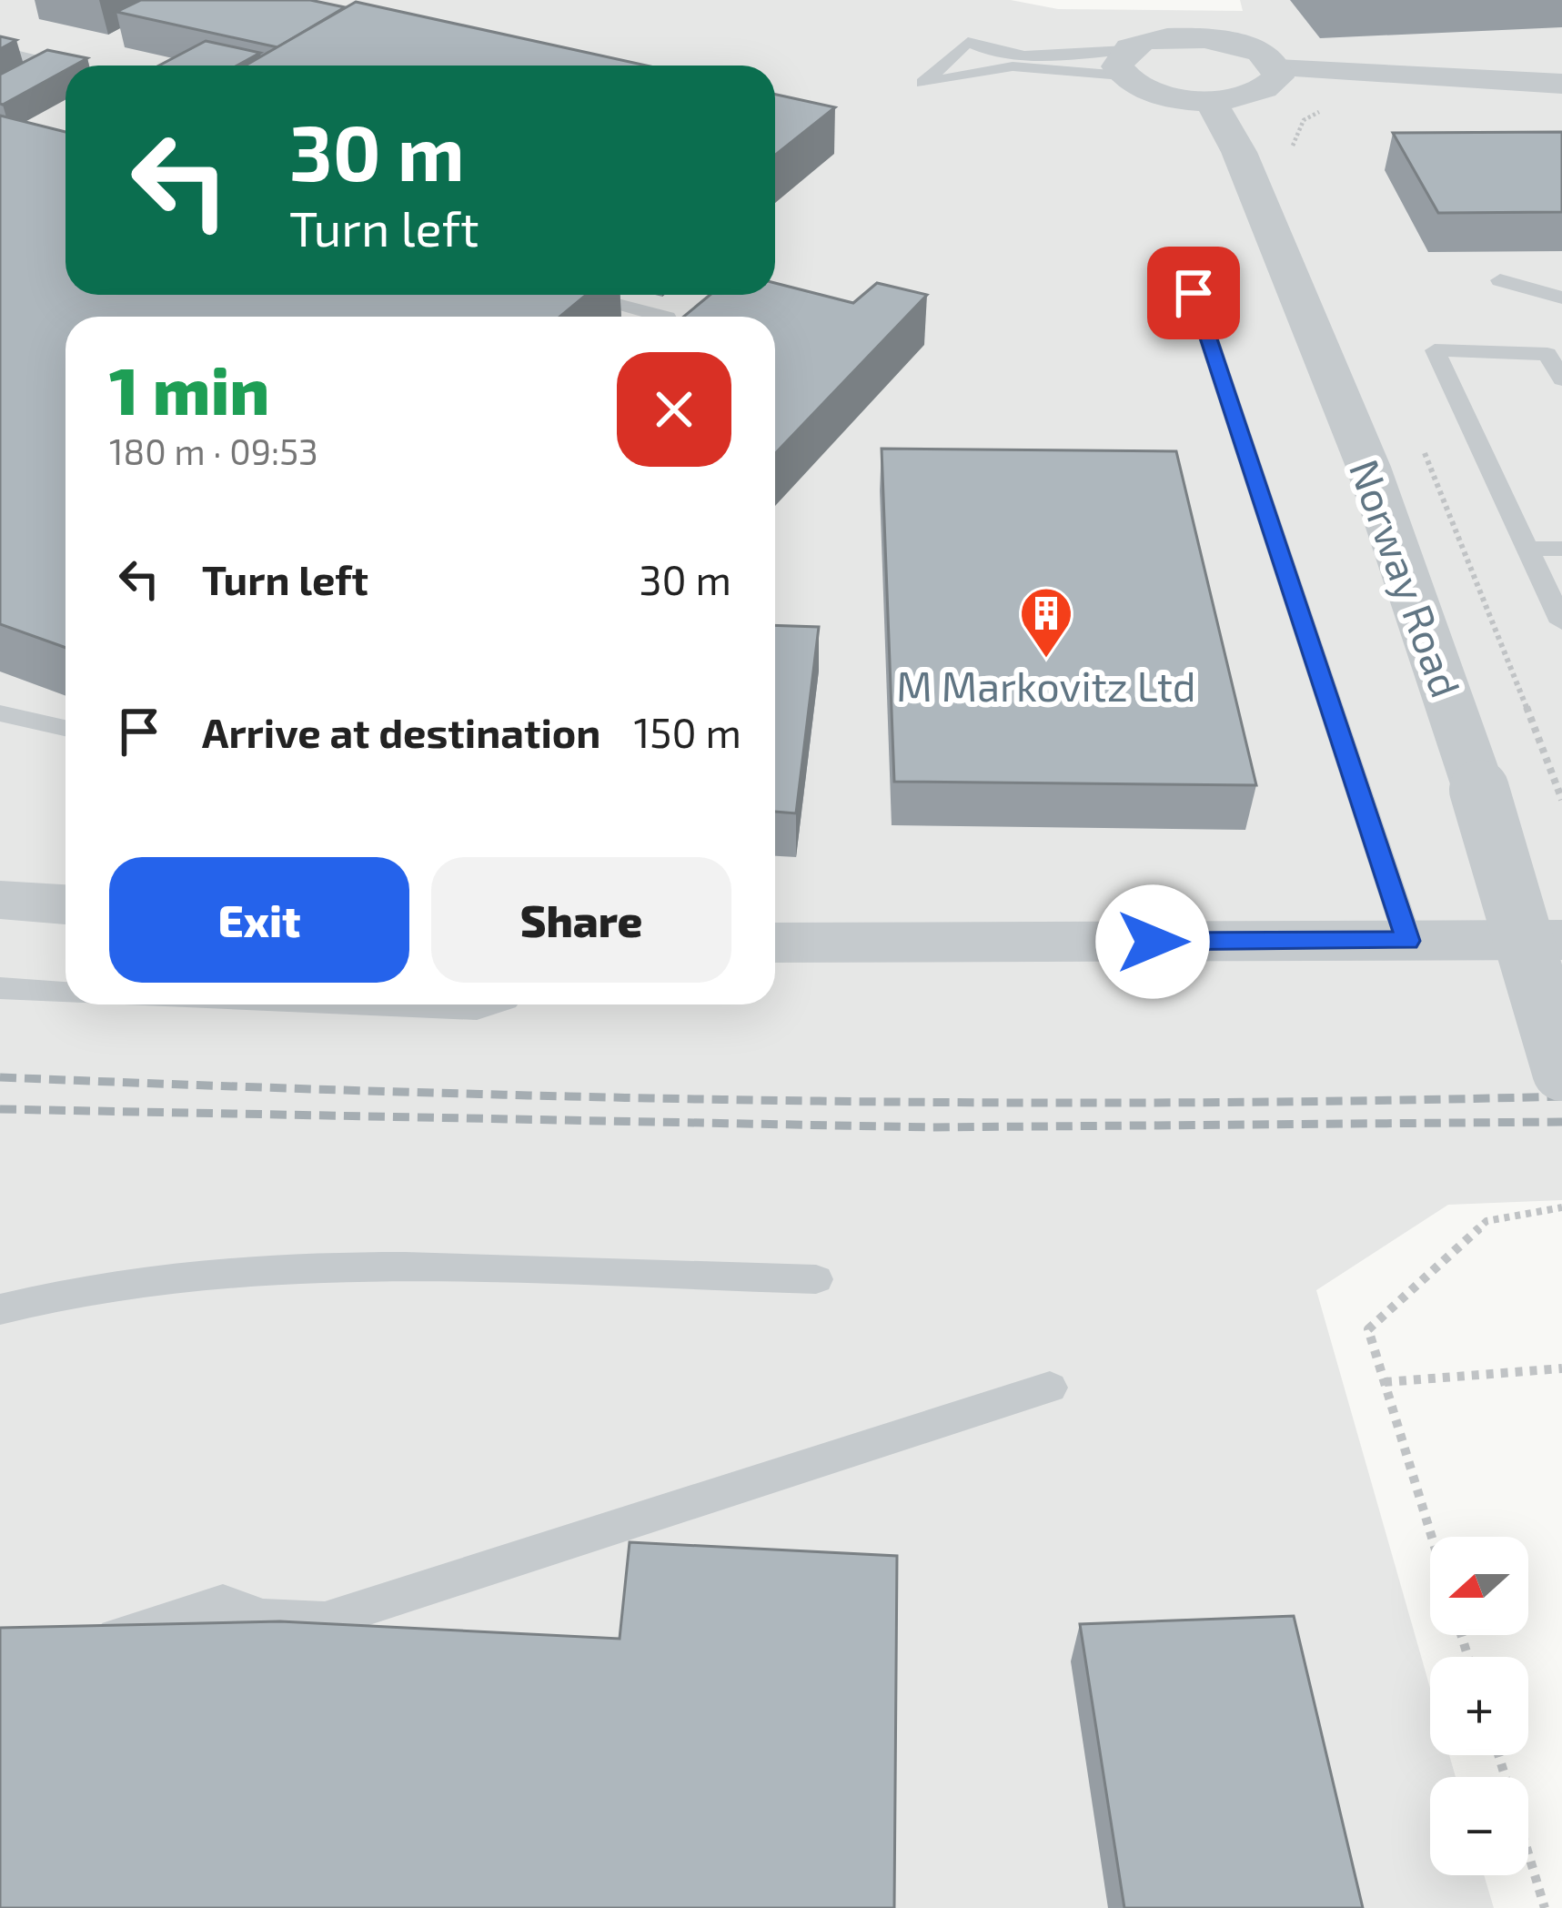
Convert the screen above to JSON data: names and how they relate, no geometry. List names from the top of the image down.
{
  "streets": {
    "street": ["Norway Road"]
  },
  "places": {
    "building": ["M Markovitz Ltd"]
  },
  "north": "left",
  "page": {
    "turn": ["30 m", "Turn left"],
    "heading": ["1 min", "180 m · 09:53"],
    "list": [
      {
        "name": "Turn left",
        "value": "30 m"
      },
      {
        "name": "Arrive at destination",
        "value": "150 m"
      }
    ],
    "buttons": ["Exit", "Share"],
    "map_buttons": ["+", "−"]
  }
}
